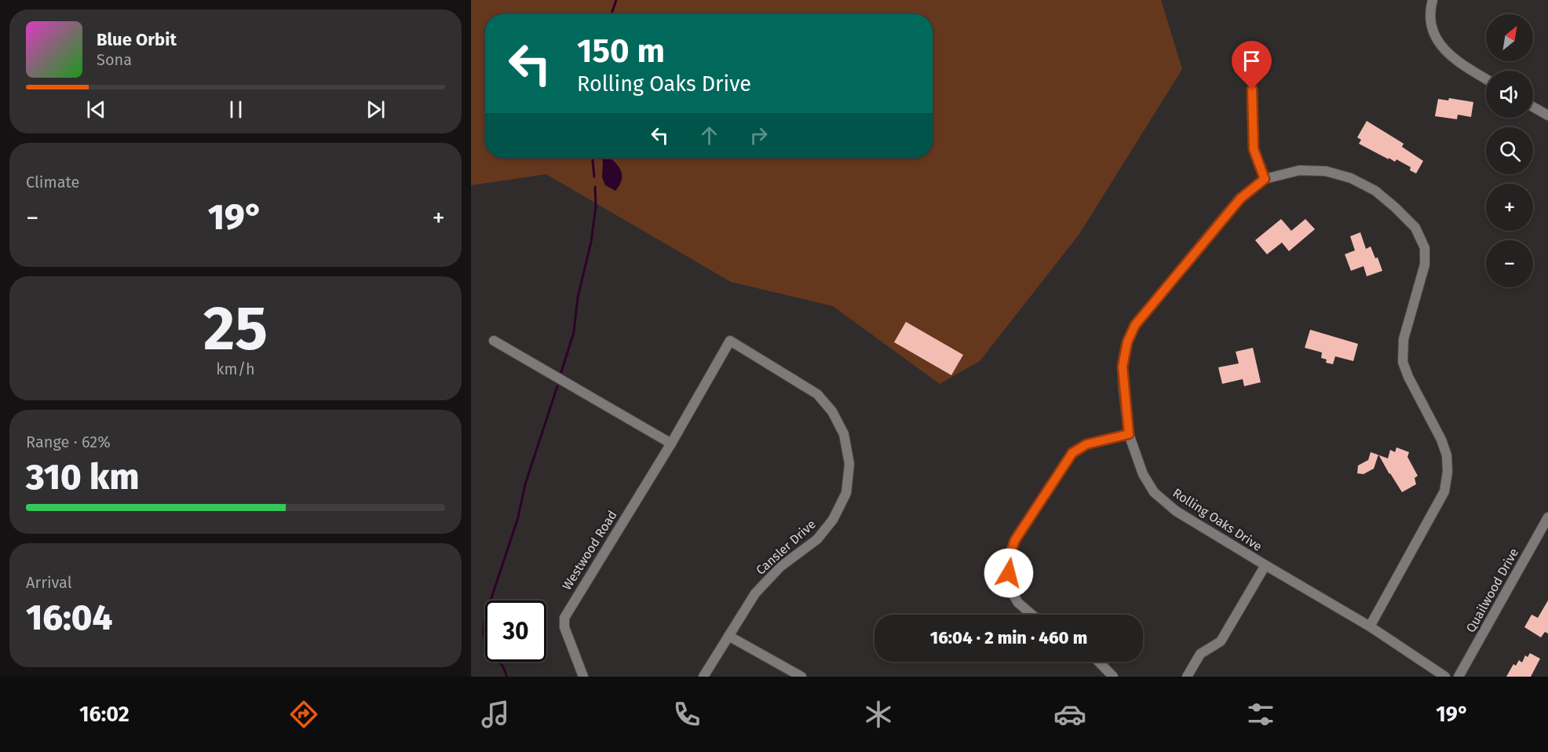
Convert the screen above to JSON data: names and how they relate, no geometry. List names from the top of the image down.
{
  "streets": {
    "street": [
      "Rolling Oaks Drive",
      "Cansler Drive",
      "Westwood Road",
      "Quailwood Drive"
    ]
  },
  "crossings": [
    ["Cansler Drive", "Westwood Road"]
  ],
  "north": "top right",
  "page": {
    "map_buttons": ["+", "−"],
    "turn": ["150 m", "Rolling Oaks Drive"],
    "song": ["Blue Orbit", "Sona"],
    "tile": [
      "Climate",
      ["25", "km/h"],
      ["Range · 62%", "310 km"],
      ["Arrival", "16:04"]
    ],
    "heat": ["−", "19°", "+"],
    "limit": "30",
    "trip": "16:04 · 2 min · 460 m",
    "tabs": ["16:02", "19°"]
  }
}
